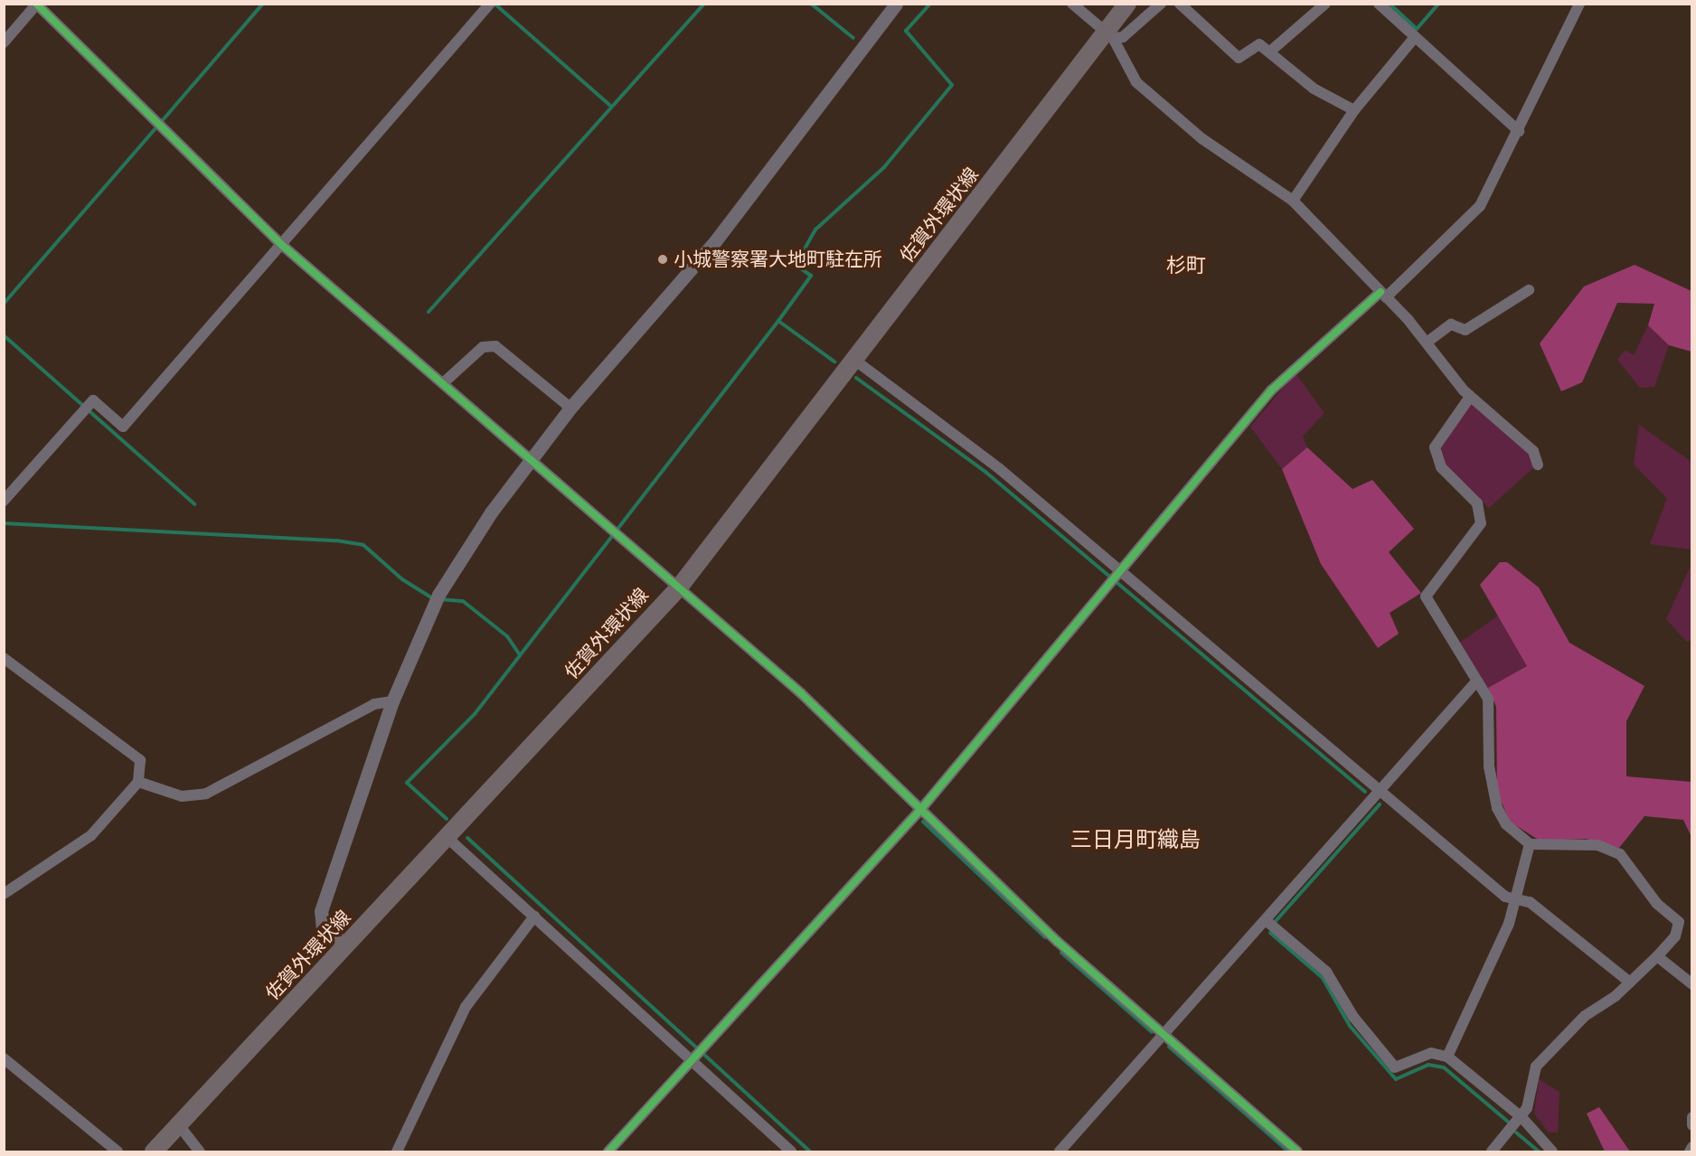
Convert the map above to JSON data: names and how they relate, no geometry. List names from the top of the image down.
{
  "streets": {
    "main road": ["佐賀外環状線"]
  },
  "districts": ["杉町", "三日月町織島"],
  "places": ["小城警察署大地町駐在所"]
}
